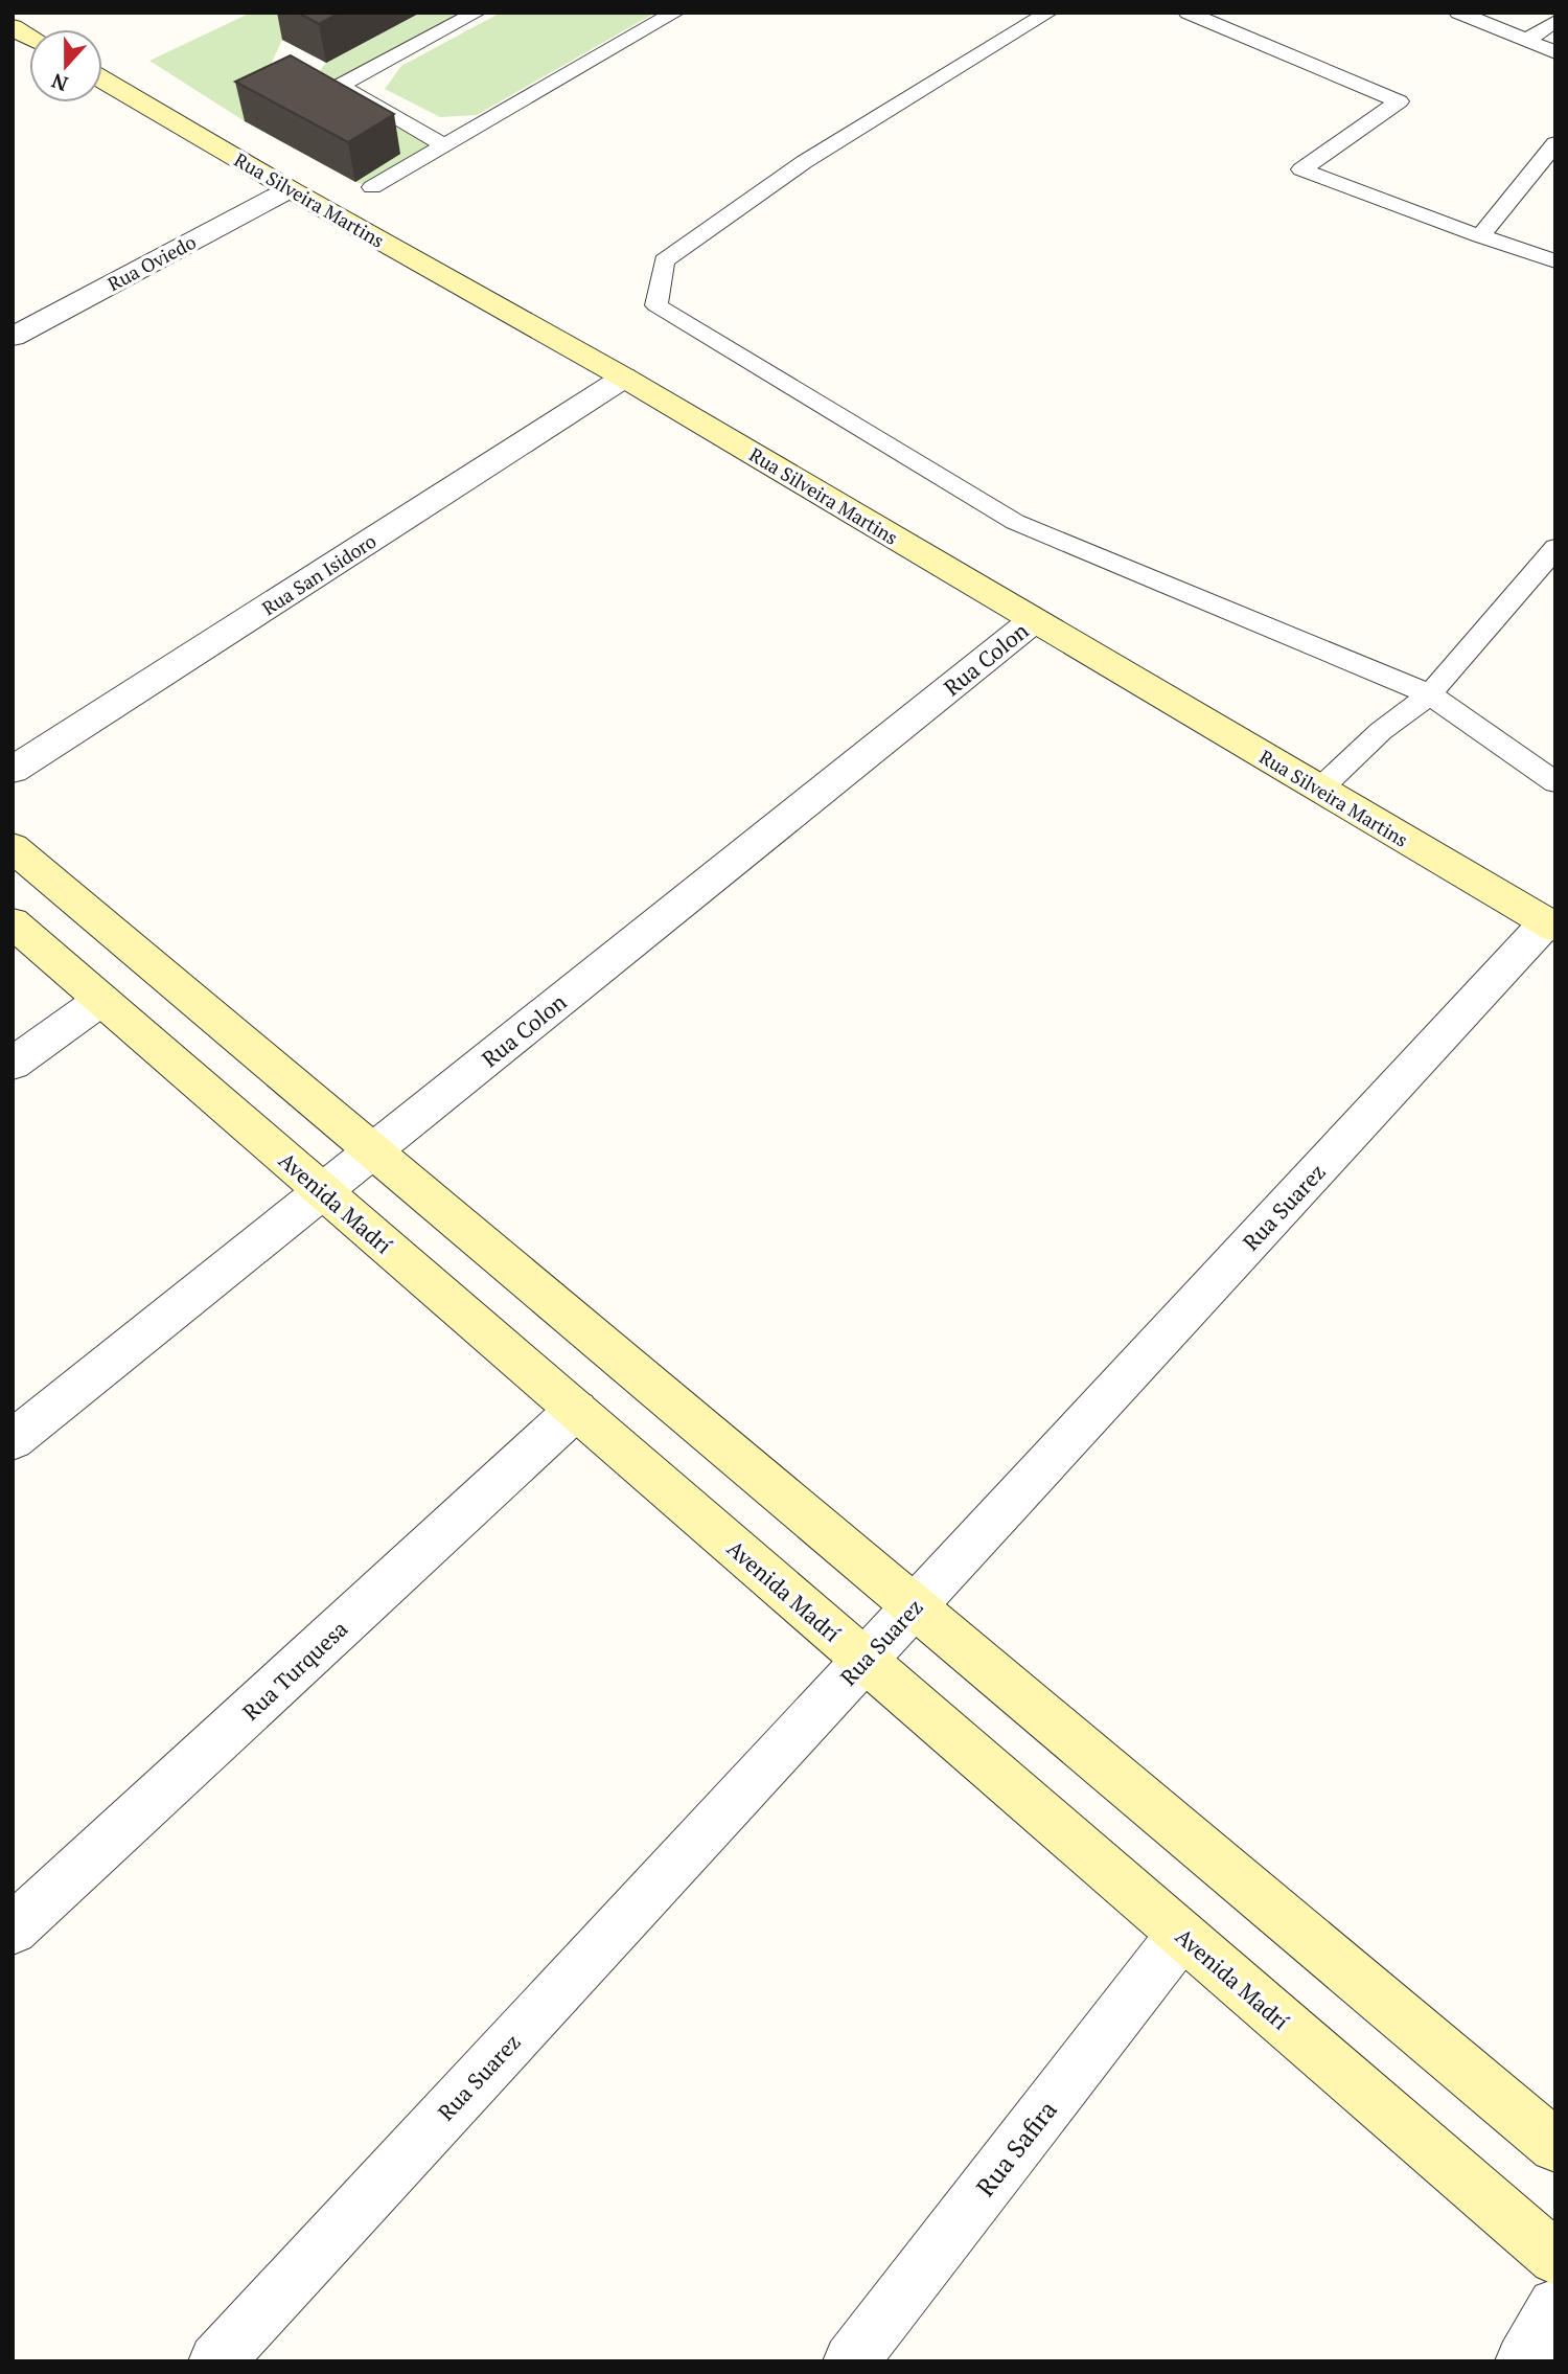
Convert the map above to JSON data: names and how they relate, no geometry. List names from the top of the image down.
{
  "streets": {
    "street": [
      "Rua Silveira Martins",
      "Rua Oviedo",
      "Rua San Isidoro",
      "Rua Colon",
      "Avenida Madrí",
      "Rua Suarez",
      "Rua Turquesa",
      "Rua Safira"
    ]
  },
  "crossings": [
    ["Rua Silveira Martins", "Rua Oviedo"],
    ["Rua Silveira Martins", "Rua San Isidoro"],
    ["Rua Silveira Martins", "Rua Colon"],
    ["Rua Silveira Martins", "Rua Suarez"],
    ["Rua Colon", "Avenida Madrí"],
    ["Avenida Madrí", "Rua Suarez"],
    ["Avenida Madrí", "Rua Turquesa"],
    ["Avenida Madrí", "Rua Safira"]
  ],
  "north": "bottom"
}
